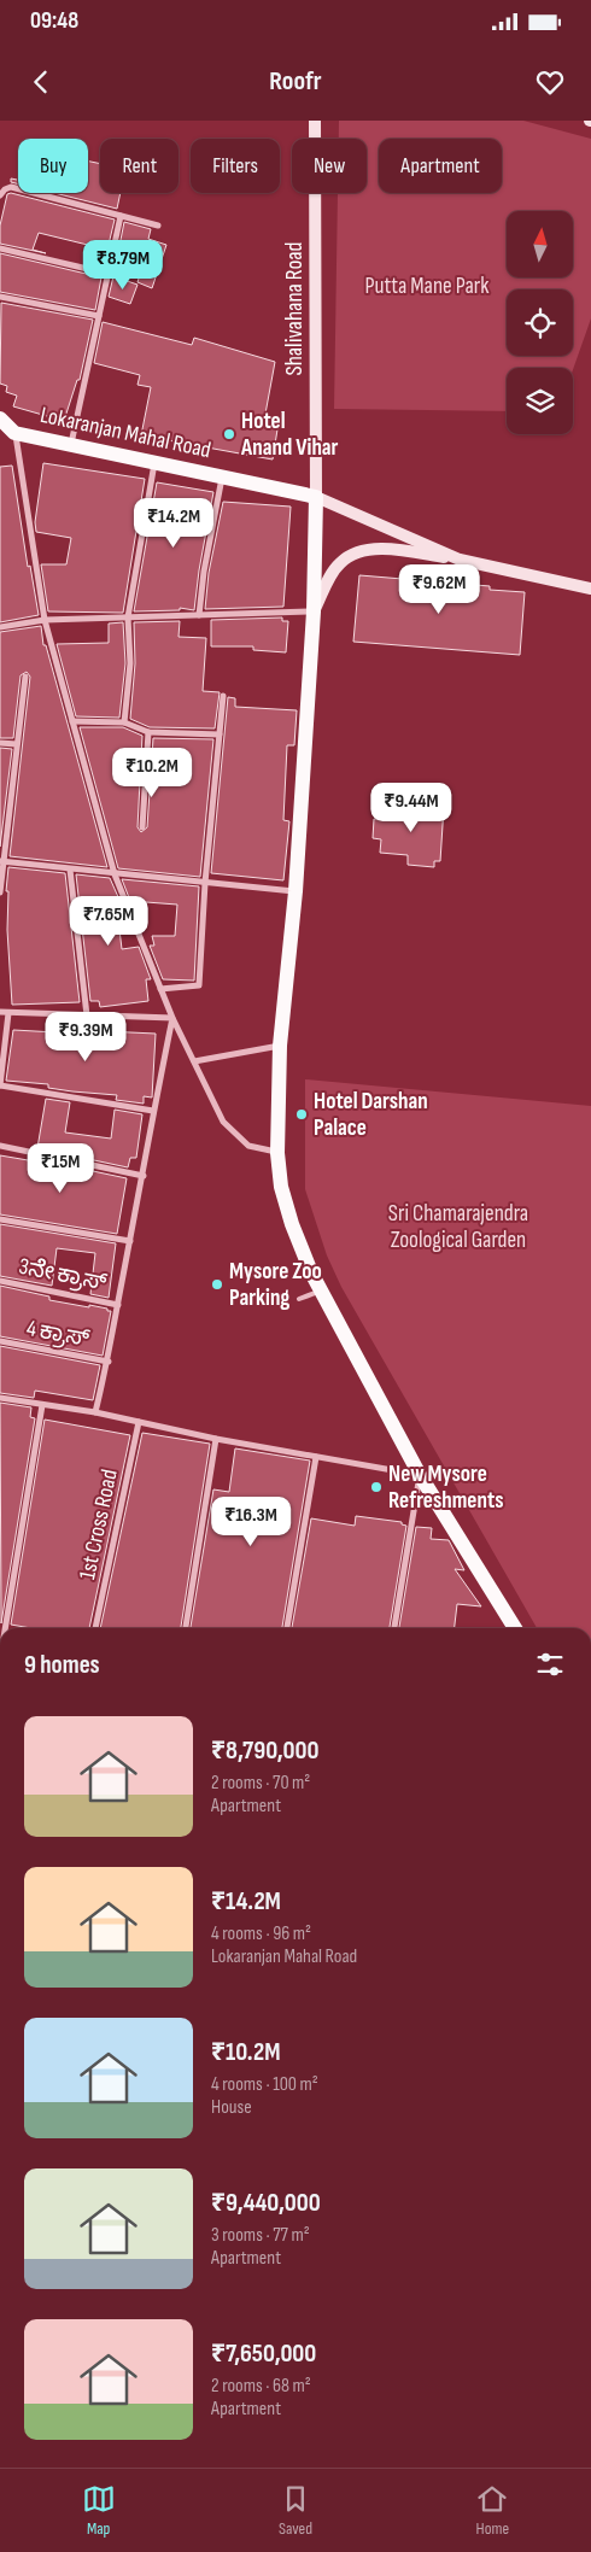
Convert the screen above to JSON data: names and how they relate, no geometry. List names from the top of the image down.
{
  "streets": {
    "main road": ["Shalivahana Road", "Lokaranjan Mahal Road"],
    "street": ["3ನೆೇ ಕ್ರಾಸ್", "4 ಕ್ರಾಸ್", "1st Cross Road"]
  },
  "crossings": [
    ["Shalivahana Road", "Lokaranjan Mahal Road"]
  ],
  "parks": ["Putta Mane Park", "Sri Chamarajendra Zoological Garden"],
  "places": [
    "Hotel Anand Vihar",
    "Hotel Darshan Palace",
    "Mysore Zoo Parking",
    "New Mysore Refreshments"
  ],
  "north": "top",
  "page": {
    "status": "09:48",
    "header": "Roofr",
    "chip": [
      "Buy",
      "Rent",
      "Filters",
      "New",
      "Apartment"
    ],
    "price": [
      "₹8.79M",
      "₹14.2M",
      "₹9.62M",
      "₹10.2M",
      "₹9.44M",
      "₹7.65M",
      "₹9.39M",
      "₹15M",
      "₹16.3M"
    ],
    "heading": "9 homes",
    "list": [
      {
        "name": "₹8,790,000",
        "note": "2 rooms · 70 m² · Apartment"
      },
      {
        "name": "₹14.2M",
        "note": "4 rooms · 96 m² · Lokaranjan Mahal Road"
      },
      {
        "name": "₹10.2M",
        "note": "4 rooms · 100 m² · House"
      },
      {
        "name": "₹9,440,000",
        "note": "3 rooms · 77 m² · Apartment"
      },
      {
        "name": "₹7,650,000",
        "note": "2 rooms · 68 m² · Apartment"
      }
    ],
    "tabs": ["Map", "Saved", "Home"]
  }
}
